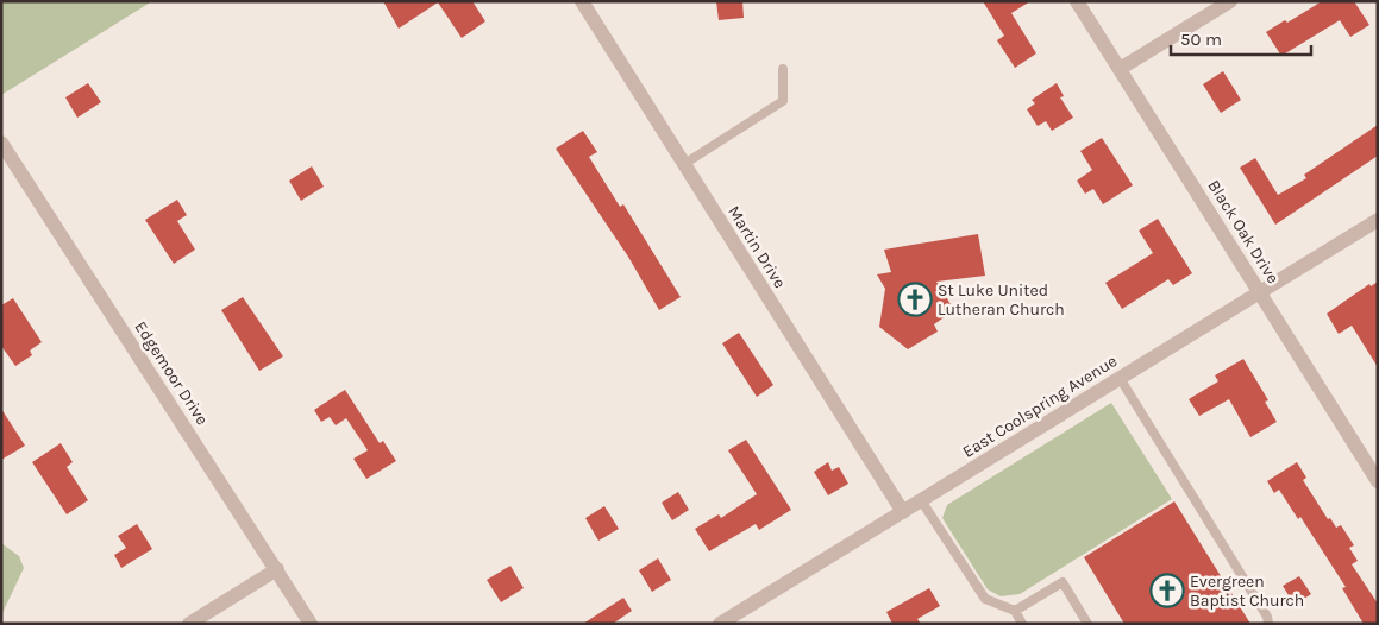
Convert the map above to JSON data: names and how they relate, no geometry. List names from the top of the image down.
{
  "streets": {
    "street": [
      "Black Oak Drive",
      "Martin Drive",
      "Edgemoor Drive",
      "East Coolspring Avenue"
    ]
  },
  "crossings": [
    ["Black Oak Drive", "East Coolspring Avenue"],
    ["Martin Drive", "East Coolspring Avenue"]
  ],
  "places": {
    "church": ["St Luke United Lutheran Church", "Evergreen Baptist Church"]
  },
  "scale_bar": "50 m"
}
